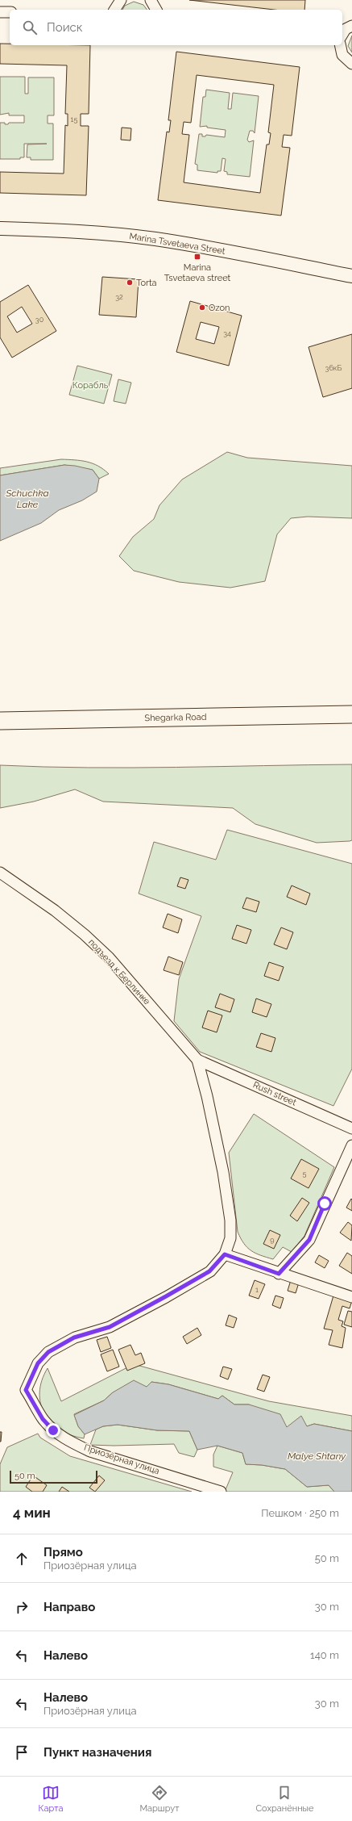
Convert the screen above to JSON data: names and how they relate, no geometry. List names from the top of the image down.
{
  "streets": {
    "main road": ["Shegarka Road"],
    "street": [
      "Marina Tsvetaeva Street",
      "подъезд к Берлинке",
      "Rush street",
      "Приозёрная улица"
    ]
  },
  "crossings": [
    ["подъезд к Берлинке", "Rush street"]
  ],
  "water": ["Schuchka Lake", "Malye Shtany"],
  "parks": ["Корабль"],
  "places": {
    "transit": ["Marina Tsvetaeva street"],
    "other": ["Torta", "Ozon"]
  },
  "house_numbers": [
    "15",
    "32",
    "30",
    "34",
    "36кБ",
    "5",
    "9",
    "1"
  ],
  "scale_bar": "50 m",
  "page": {
    "search": "Поиск",
    "scale": "50 m",
    "heading": ["4 мин", "Пешком · 250 m"],
    "list": [
      ["Прямо", "Приозёрная улица", "50 m"],
      ["Направо", "30 m"],
      ["Налево", "140 m"],
      ["Налево", "Приозёрная улица", "30 m"],
      "Пункт назначения"
    ],
    "nav": ["Карта", "Маршрут", "Сохранённые"]
  }
}
